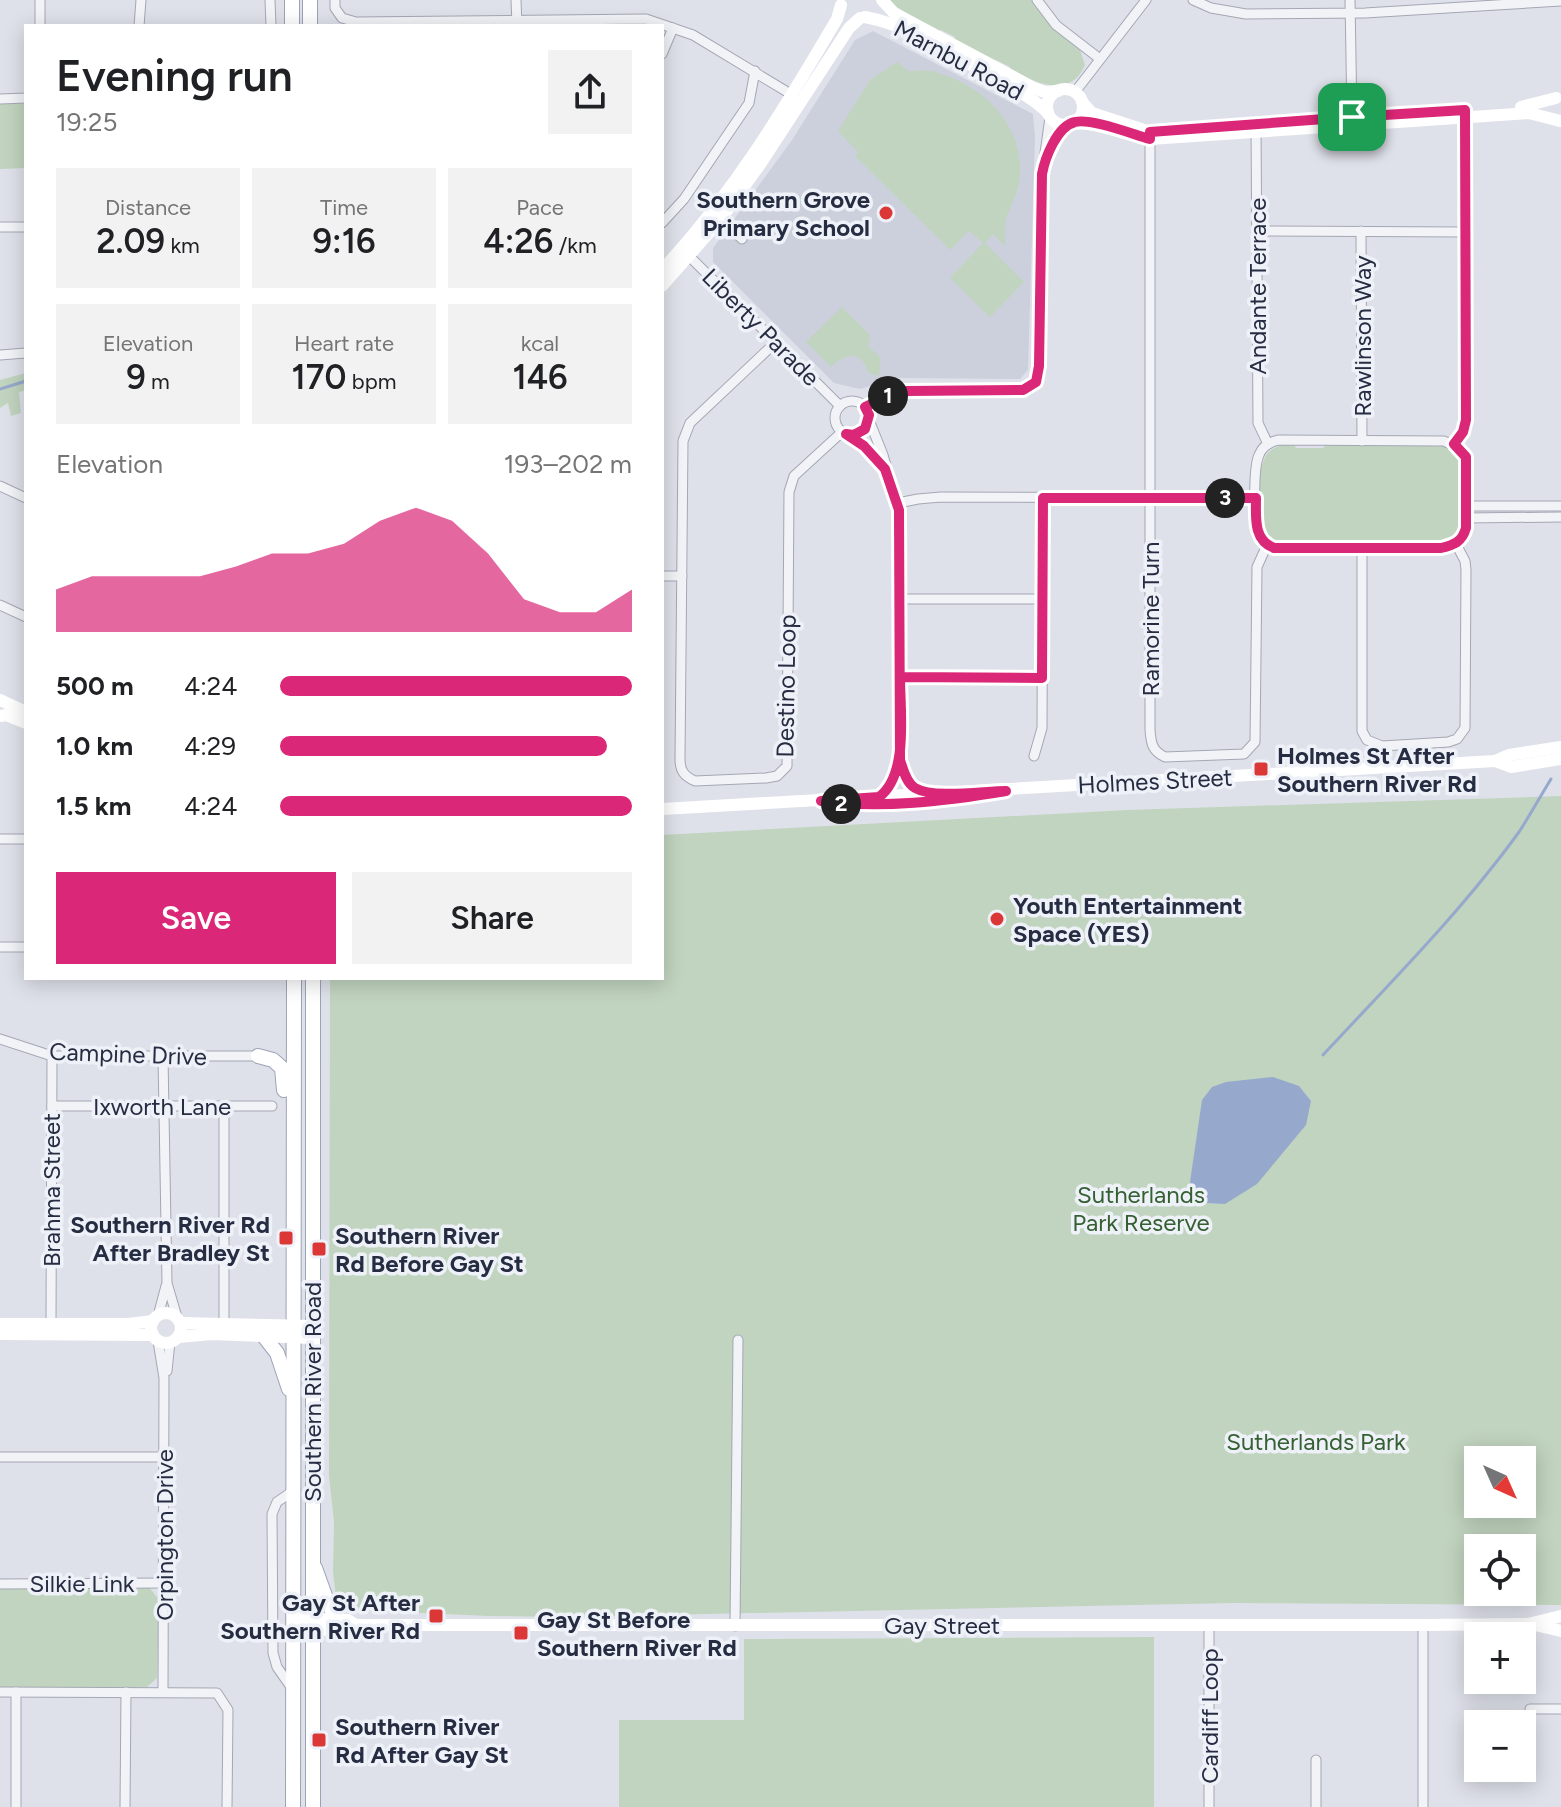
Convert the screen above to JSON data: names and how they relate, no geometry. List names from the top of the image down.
{
  "streets": {
    "main road": [
      "Marnbu Road",
      "Holmes Street",
      "Southern River Road",
      "Gay Street"
    ],
    "street": [
      "Andante Terrace",
      "Liberty Parade",
      "Rawlinson Way",
      "Ramorine Turn",
      "Destino Loop",
      "Campine Drive",
      "Ixworth Lane",
      "Brahma Street",
      "Orpington Drive",
      "Silkie Link",
      "Cardiff Loop"
    ]
  },
  "crossings": [
    ["Liberty Parade", "Destino Loop"],
    ["Campine Drive", "Brahma Street"],
    ["Ixworth Lane", "Brahma Street"],
    ["Southern River Road", "Gay Street"],
    ["Orpington Drive", "Silkie Link"],
    ["Gay Street", "Cardiff Loop"]
  ],
  "parks": ["Sutherlands Park Reserve", "Sutherlands Park"],
  "places": {
    "other": ["Southern Grove Primary School", "Youth Entertainment Space (YES)"],
    "transit": [
      "Holmes St After Southern River Rd",
      "Southern River Rd After Bradley St",
      "Southern River Rd Before Gay St",
      "Gay St After Southern River Rd",
      "Gay St Before Southern River Rd",
      "Southern River Rd After Gay St"
    ]
  },
  "north": "bottom right",
  "page": {
    "heading": ["Evening run", "19:25"],
    "stats": [
      ["Distance", "2.09 km"],
      ["Time", "9:16"],
      ["Pace", "4:26 /km"],
      ["Elevation", "9 m"],
      ["Heart rate", "170 bpm"],
      ["kcal", "146"]
    ],
    "pins": ["1", "3", "2"],
    "chart": ["Elevation", "193–202 m"],
    "list": [
      {
        "name": "500 m",
        "note": "4:24"
      },
      {
        "name": "1.0 km",
        "note": "4:29"
      },
      {
        "name": "1.5 km",
        "note": "4:24"
      }
    ],
    "buttons": ["Save", "Share"],
    "map_buttons": ["+", "−"]
  }
}
